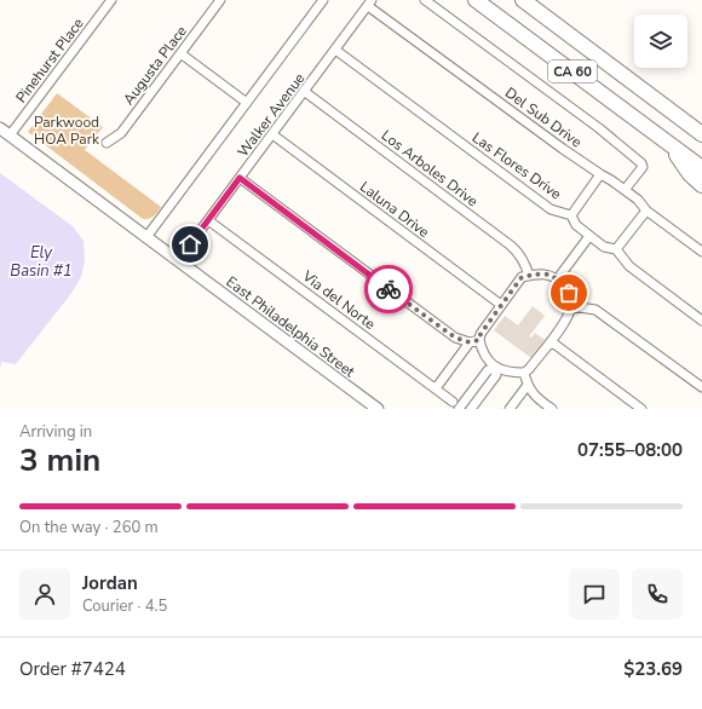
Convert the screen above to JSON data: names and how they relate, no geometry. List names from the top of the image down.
{
  "streets": {
    "highway": ["CA 60"],
    "street": [
      "Pinehurst Place",
      "Augusta Place",
      "Walker Avenue",
      "Del Sub Drive",
      "Las Flores Drive",
      "Los Arboles Drive",
      "Laluna Drive",
      "Via del Norte",
      "East Philadelphia Street"
    ]
  },
  "crossings": [
    ["Pinehurst Place", "East Philadelphia Street"],
    ["Walker Avenue", "Del Sub Drive"],
    ["Walker Avenue", "Las Flores Drive"],
    ["Walker Avenue", "Los Arboles Drive"],
    ["Walker Avenue", "Laluna Drive"],
    ["Walker Avenue", "Via del Norte"],
    ["Walker Avenue", "East Philadelphia Street"],
    ["Los Arboles Drive", "Laluna Drive"]
  ],
  "water": ["Ely Basin #1"],
  "parks": ["Parkwood HOA Park"],
  "page": {
    "heading": ["3 min", "Arriving in", "07:55–08:00"],
    "panel": [
      "Jordan",
      "Courier · 4.5",
      "Order #7424",
      "$23.69"
    ],
    "bar": "On the way · 260 m"
  }
}
